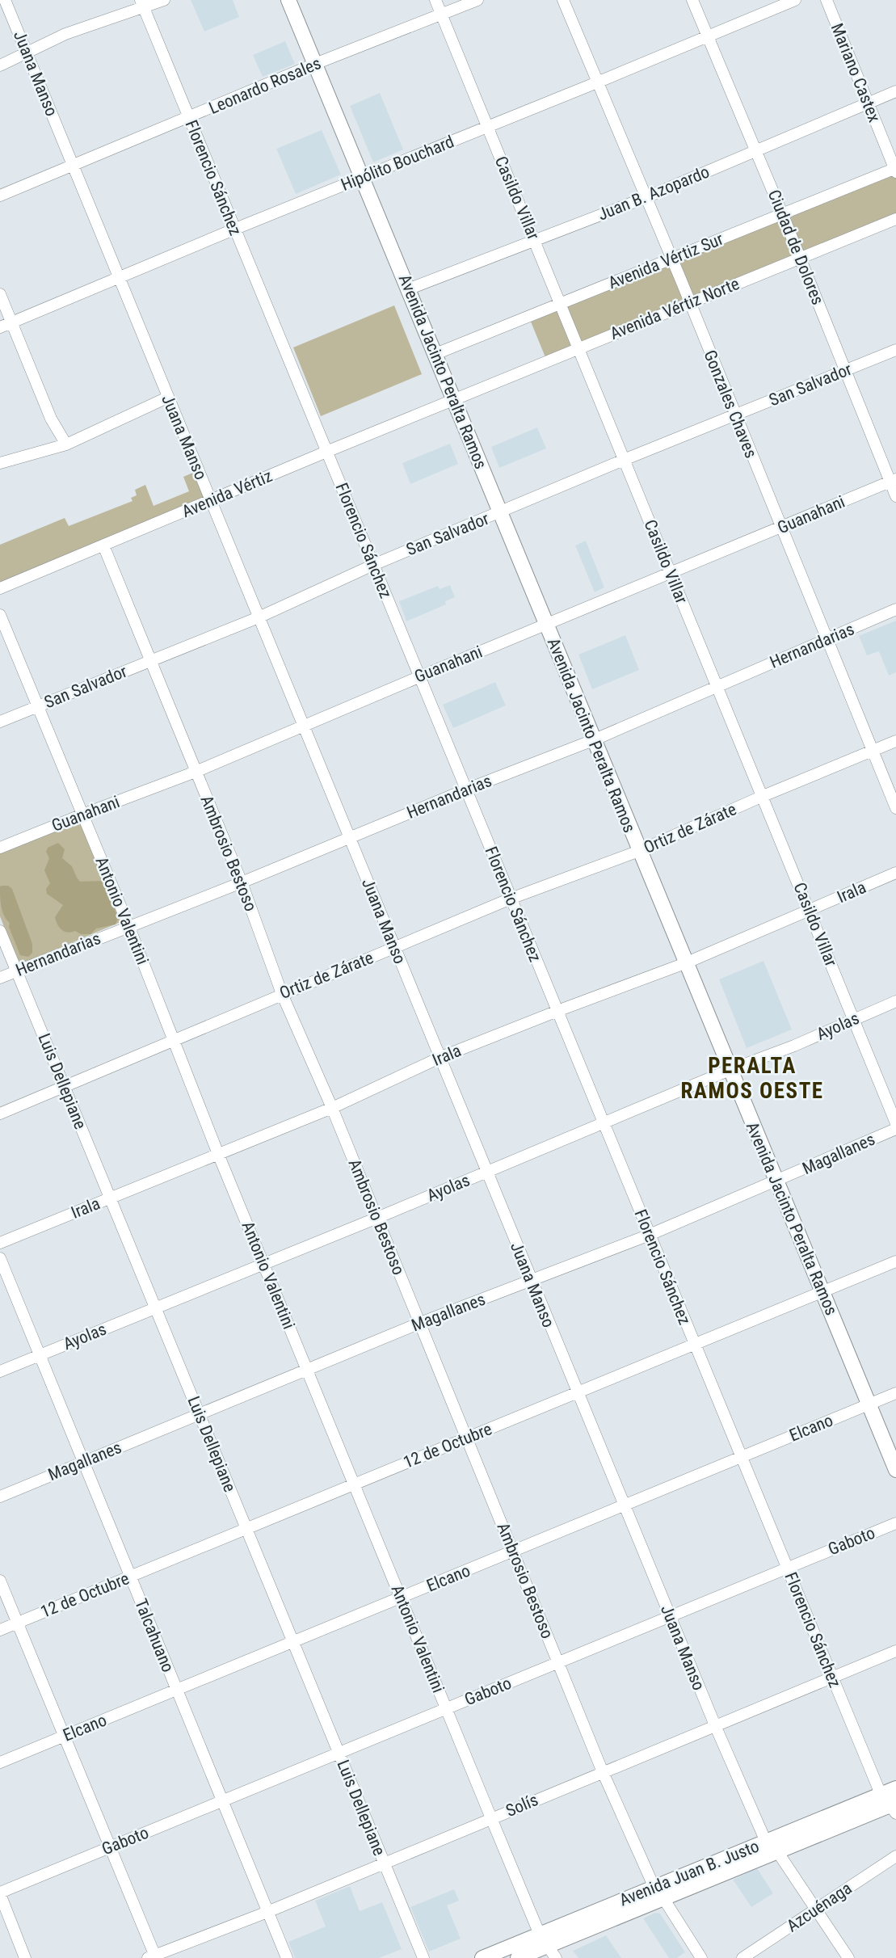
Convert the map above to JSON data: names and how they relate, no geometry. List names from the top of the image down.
{
  "streets": {
    "main road": ["Avenida Jacinto Peralta Ramos", "Avenida Juan B. Justo"],
    "street": [
      "Mariano Castex",
      "Juana Manso",
      "Leonardo Rosales",
      "Hipólito Bouchard",
      "Florencio Sánchez",
      "Juan B. Azopardo",
      "Casildo Villar",
      "Ciudad de Dolores",
      "Avenida Vértiz Sur",
      "Avenida Vértiz Norte",
      "San Salvador",
      "Gonzales Chaves",
      "Avenida Vértiz",
      "Guanahani",
      "Hernandarias",
      "Ortiz de Zárate",
      "Ambrosio Bestoso",
      "Irala",
      "Antonio Valentini",
      "Ayolas",
      "Luis Dellepiane",
      "Magallanes",
      "Elcano",
      "12 de Octubre",
      "Gaboto",
      "Talcahuano",
      "Solís",
      "Azcuénaga"
    ]
  },
  "crossings": [
    ["Mariano Castex", "Juan B. Azopardo"],
    ["Mariano Castex", "Avenida Vértiz Sur"],
    ["Juana Manso", "Leonardo Rosales"],
    ["Juana Manso", "Hipólito Bouchard"],
    ["Juana Manso", "San Salvador"],
    ["Juana Manso", "Avenida Vértiz"],
    ["Juana Manso", "Guanahani"],
    ["Juana Manso", "Hernandarias"],
    ["Juana Manso", "Ortiz de Zárate"],
    ["Juana Manso", "Irala"],
    ["Juana Manso", "Ayolas"],
    ["Juana Manso", "Magallanes"],
    ["Juana Manso", "Elcano"],
    ["Juana Manso", "12 de Octubre"],
    ["Juana Manso", "Gaboto"],
    ["Juana Manso", "Solís"],
    ["Juana Manso", "Avenida Juan B. Justo"],
    ["Leonardo Rosales", "Florencio Sánchez"],
    ["Leonardo Rosales", "Casildo Villar"],
    ["Leonardo Rosales", "Avenida Jacinto Peralta Ramos"],
    ["Hipólito Bouchard", "Florencio Sánchez"],
    ["Hipólito Bouchard", "Casildo Villar"],
    ["Hipólito Bouchard", "Ciudad de Dolores"],
    ["Hipólito Bouchard", "Avenida Jacinto Peralta Ramos"],
    ["Hipólito Bouchard", "Gonzales Chaves"],
    ["Florencio Sánchez", "San Salvador"],
    ["Florencio Sánchez", "Avenida Vértiz"],
    ["Florencio Sánchez", "Guanahani"],
    ["Florencio Sánchez", "Hernandarias"],
    ["Florencio Sánchez", "Ortiz de Zárate"],
    ["Florencio Sánchez", "Irala"],
    ["Florencio Sánchez", "Ayolas"],
    ["Florencio Sánchez", "Magallanes"],
    ["Florencio Sánchez", "Elcano"],
    ["Florencio Sánchez", "12 de Octubre"],
    ["Florencio Sánchez", "Gaboto"],
    ["Florencio Sánchez", "Solís"],
    ["Florencio Sánchez", "Avenida Juan B. Justo"],
    ["Juan B. Azopardo", "Casildo Villar"],
    ["Juan B. Azopardo", "Ciudad de Dolores"],
    ["Juan B. Azopardo", "Avenida Jacinto Peralta Ramos"],
    ["Juan B. Azopardo", "Gonzales Chaves"],
    ["Casildo Villar", "Avenida Vértiz Sur"],
    ["Casildo Villar", "Avenida Vértiz Norte"],
    ["Casildo Villar", "San Salvador"],
    ["Casildo Villar", "Guanahani"],
    ["Casildo Villar", "Hernandarias"],
    ["Casildo Villar", "Ortiz de Zárate"],
    ["Casildo Villar", "Irala"],
    ["Casildo Villar", "Ayolas"],
    ["Ciudad de Dolores", "Avenida Vértiz Sur"],
    ["Ciudad de Dolores", "Avenida Vértiz Norte"],
    ["Ciudad de Dolores", "San Salvador"],
    ["Ciudad de Dolores", "Guanahani"],
    ["Avenida Vértiz Sur", "Avenida Jacinto Peralta Ramos"],
    ["Avenida Vértiz Sur", "Gonzales Chaves"],
    ["Avenida Vértiz Norte", "Avenida Jacinto Peralta Ramos"],
    ["Avenida Vértiz Norte", "Gonzales Chaves"],
    ["Avenida Vértiz Norte", "Avenida Vértiz"],
    ["Avenida Jacinto Peralta Ramos", "San Salvador"],
    ["Avenida Jacinto Peralta Ramos", "Avenida Vértiz"],
    ["Avenida Jacinto Peralta Ramos", "Guanahani"],
    ["Avenida Jacinto Peralta Ramos", "Hernandarias"],
    ["Avenida Jacinto Peralta Ramos", "Ortiz de Zárate"],
    ["Avenida Jacinto Peralta Ramos", "Irala"],
    ["Avenida Jacinto Peralta Ramos", "Ayolas"],
    ["Avenida Jacinto Peralta Ramos", "Magallanes"],
    ["Avenida Jacinto Peralta Ramos", "Elcano"],
    ["Avenida Jacinto Peralta Ramos", "12 de Octubre"],
    ["San Salvador", "Gonzales Chaves"],
    ["San Salvador", "Ambrosio Bestoso"],
    ["San Salvador", "Antonio Valentini"],
    ["Gonzales Chaves", "Guanahani"],
    ["Gonzales Chaves", "Hernandarias"],
    ["Gonzales Chaves", "Ortiz de Zárate"],
    ["Avenida Vértiz", "Ambrosio Bestoso"],
    ["Guanahani", "Ambrosio Bestoso"],
    ["Guanahani", "Antonio Valentini"],
    ["Hernandarias", "Ambrosio Bestoso"],
    ["Hernandarias", "Antonio Valentini"],
    ["Hernandarias", "Luis Dellepiane"],
    ["Ortiz de Zárate", "Ambrosio Bestoso"],
    ["Ortiz de Zárate", "Antonio Valentini"],
    ["Ortiz de Zárate", "Luis Dellepiane"],
    ["Ambrosio Bestoso", "Irala"],
    ["Ambrosio Bestoso", "Ayolas"],
    ["Ambrosio Bestoso", "Magallanes"],
    ["Ambrosio Bestoso", "Elcano"],
    ["Ambrosio Bestoso", "12 de Octubre"],
    ["Ambrosio Bestoso", "Gaboto"],
    ["Ambrosio Bestoso", "Solís"],
    ["Ambrosio Bestoso", "Avenida Juan B. Justo"],
    ["Irala", "Antonio Valentini"],
    ["Irala", "Luis Dellepiane"],
    ["Antonio Valentini", "Ayolas"],
    ["Antonio Valentini", "Magallanes"],
    ["Antonio Valentini", "Elcano"],
    ["Antonio Valentini", "12 de Octubre"],
    ["Antonio Valentini", "Gaboto"],
    ["Antonio Valentini", "Solís"],
    ["Antonio Valentini", "Avenida Juan B. Justo"],
    ["Ayolas", "Luis Dellepiane"],
    ["Ayolas", "Talcahuano"],
    ["Luis Dellepiane", "Magallanes"],
    ["Luis Dellepiane", "Elcano"],
    ["Luis Dellepiane", "12 de Octubre"],
    ["Luis Dellepiane", "Gaboto"],
    ["Luis Dellepiane", "Solís"],
    ["Magallanes", "Talcahuano"],
    ["Elcano", "Talcahuano"],
    ["12 de Octubre", "Talcahuano"],
    ["Gaboto", "Talcahuano"],
    ["Talcahuano", "Solís"]
  ],
  "districts": ["PERALTA RAMOS OESTE"]
}
